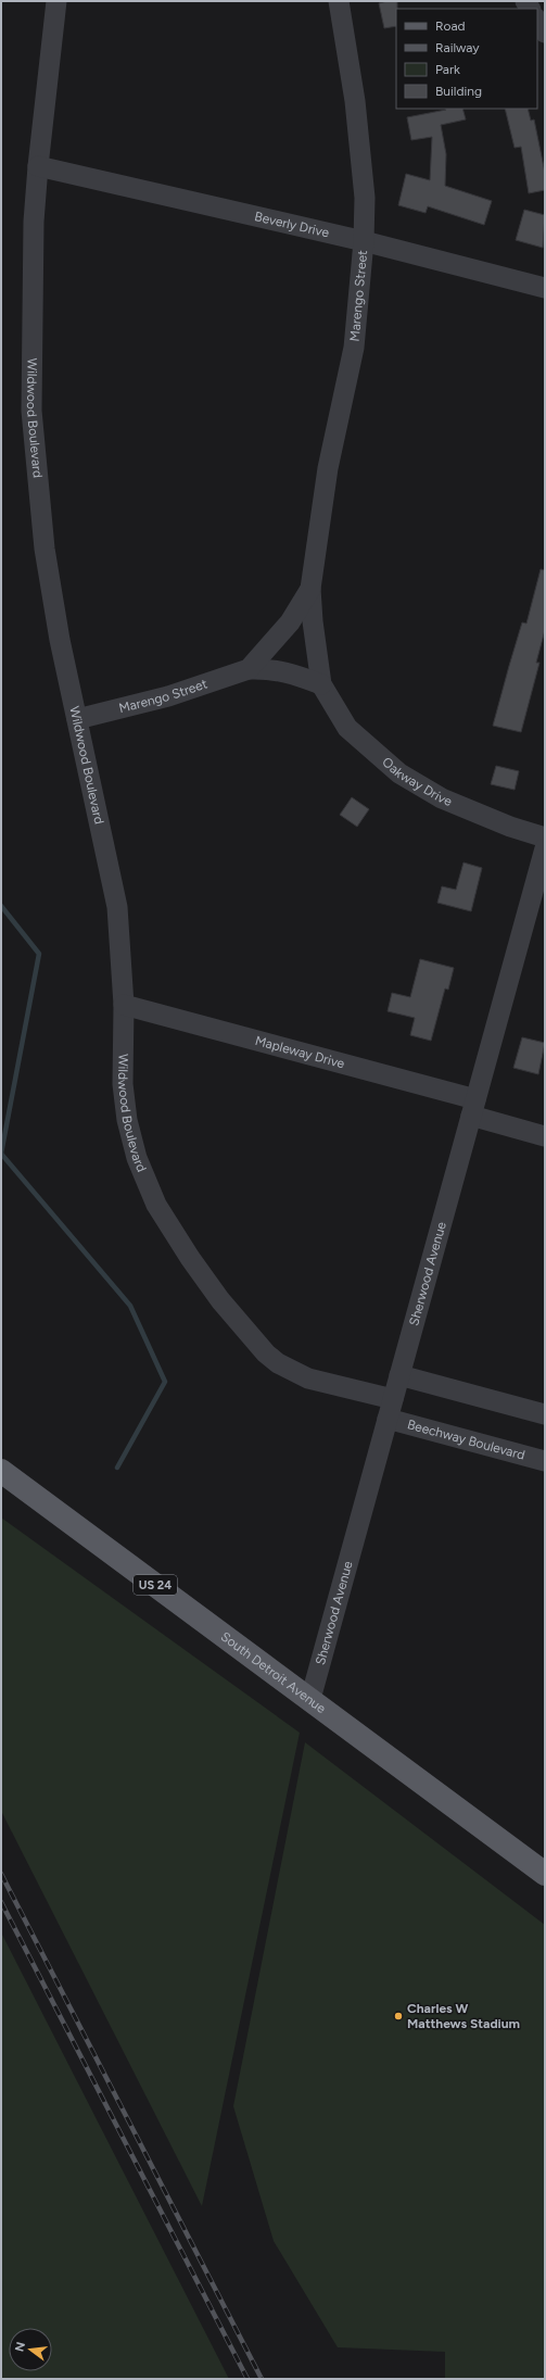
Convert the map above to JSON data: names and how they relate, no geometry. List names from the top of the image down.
{
  "streets": {
    "main road": ["US 24", "South Detroit Avenue"],
    "street": [
      "Beverly Drive",
      "Marengo Street",
      "Wildwood Boulevard",
      "Oakway Drive",
      "Mapleway Drive",
      "Sherwood Avenue",
      "Beechway Boulevard"
    ]
  },
  "crossings": [
    ["Beverly Drive", "Marengo Street"],
    ["Beverly Drive", "Wildwood Boulevard"],
    ["Marengo Street", "Wildwood Boulevard"],
    ["Marengo Street", "Oakway Drive"],
    ["Wildwood Boulevard", "Mapleway Drive"],
    ["Wildwood Boulevard", "Sherwood Avenue"],
    ["Mapleway Drive", "Sherwood Avenue"],
    ["Sherwood Avenue", "Beechway Boulevard"],
    ["Sherwood Avenue", "South Detroit Avenue"]
  ],
  "places": ["Charles W Matthews Stadium"],
  "legend": [
    "Road",
    "Railway",
    "Park",
    "Building"
  ],
  "north": "left"
}
